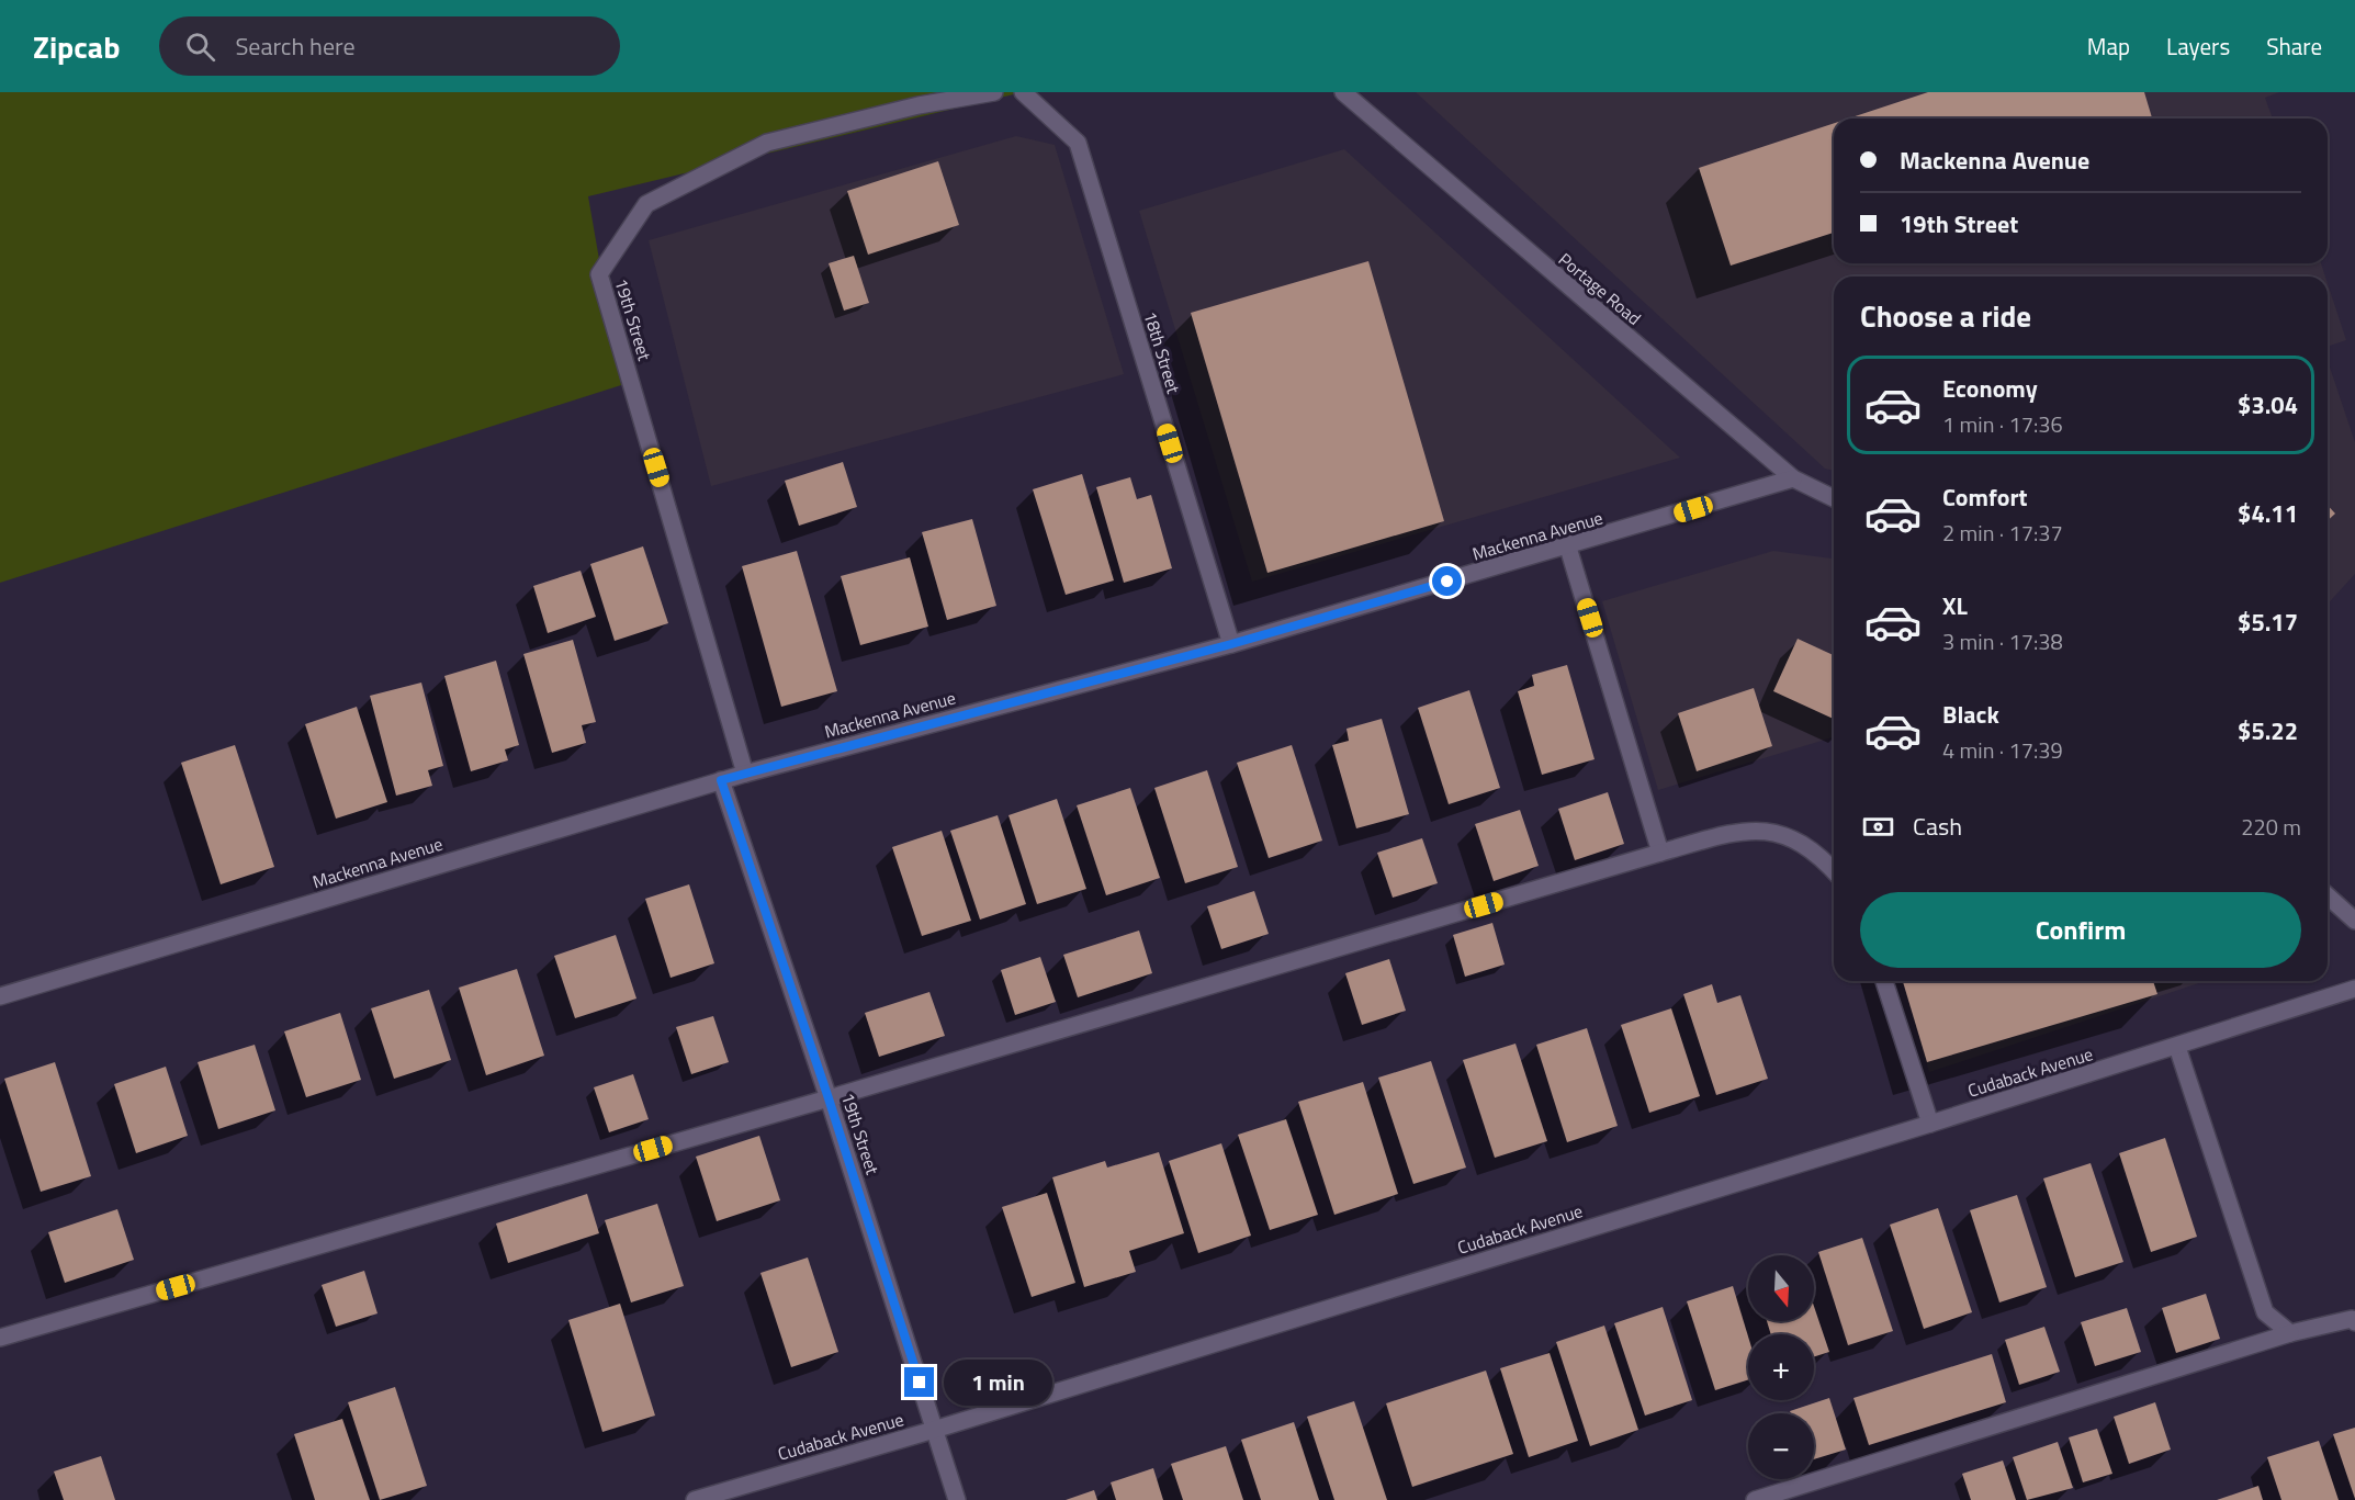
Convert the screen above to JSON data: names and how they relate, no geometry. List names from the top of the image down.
{
  "streets": {
    "street": [
      "Portage Road",
      "19th Street",
      "18th Street",
      "Mackenna Avenue",
      "Cudaback Avenue"
    ]
  },
  "crossings": [
    ["Portage Road", "Mackenna Avenue"],
    ["19th Street", "Mackenna Avenue"],
    ["19th Street", "Cudaback Avenue"],
    ["18th Street", "Mackenna Avenue"]
  ],
  "north": "bottom",
  "page": {
    "header": "Zipcab",
    "search": "Search here",
    "nav": ["Map", "Layers", "Share"],
    "banner": ["Mackenna Avenue", "19th Street"],
    "heading": "Choose a ride",
    "list": [
      {
        "name": "Economy",
        "note": "1 min · 17:36",
        "value": "$3.04"
      },
      {
        "name": "Comfort",
        "note": "2 min · 17:37",
        "value": "$4.11"
      },
      {
        "name": "XL",
        "note": "3 min · 17:38",
        "value": "$5.17"
      },
      {
        "name": "Black",
        "note": "4 min · 17:39",
        "value": "$5.22"
      }
    ],
    "pay": ["Cash", "220 m"],
    "buttons": "Confirm",
    "map_buttons": ["+", "−"],
    "bubble": "1 min"
  }
}
